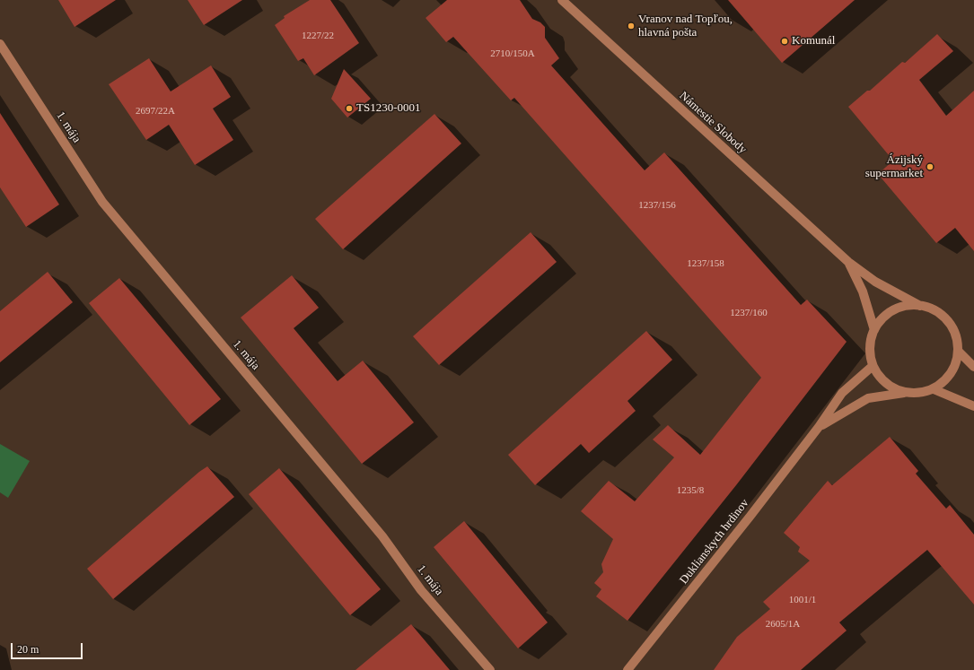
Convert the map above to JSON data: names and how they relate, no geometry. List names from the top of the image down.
{
  "streets": {
    "street": ["Námestie Slobody", "1. mája", "Duklianskych hrdinov"]
  },
  "crossings": [
    ["Námestie Slobody", "Duklianskych hrdinov"]
  ],
  "places": [
    "Vranov nad Topľou, hlavná pošta",
    "Komunál",
    "TS1230-0001",
    "Ázijský supermarket"
  ],
  "house_numbers": [
    "1227/22",
    "2710/150A",
    "2697/22A",
    "1237/156",
    "1237/158",
    "1237/160",
    "1235/8",
    "1001/1",
    "2605/1A"
  ],
  "scale_bar": "20 m"
}
